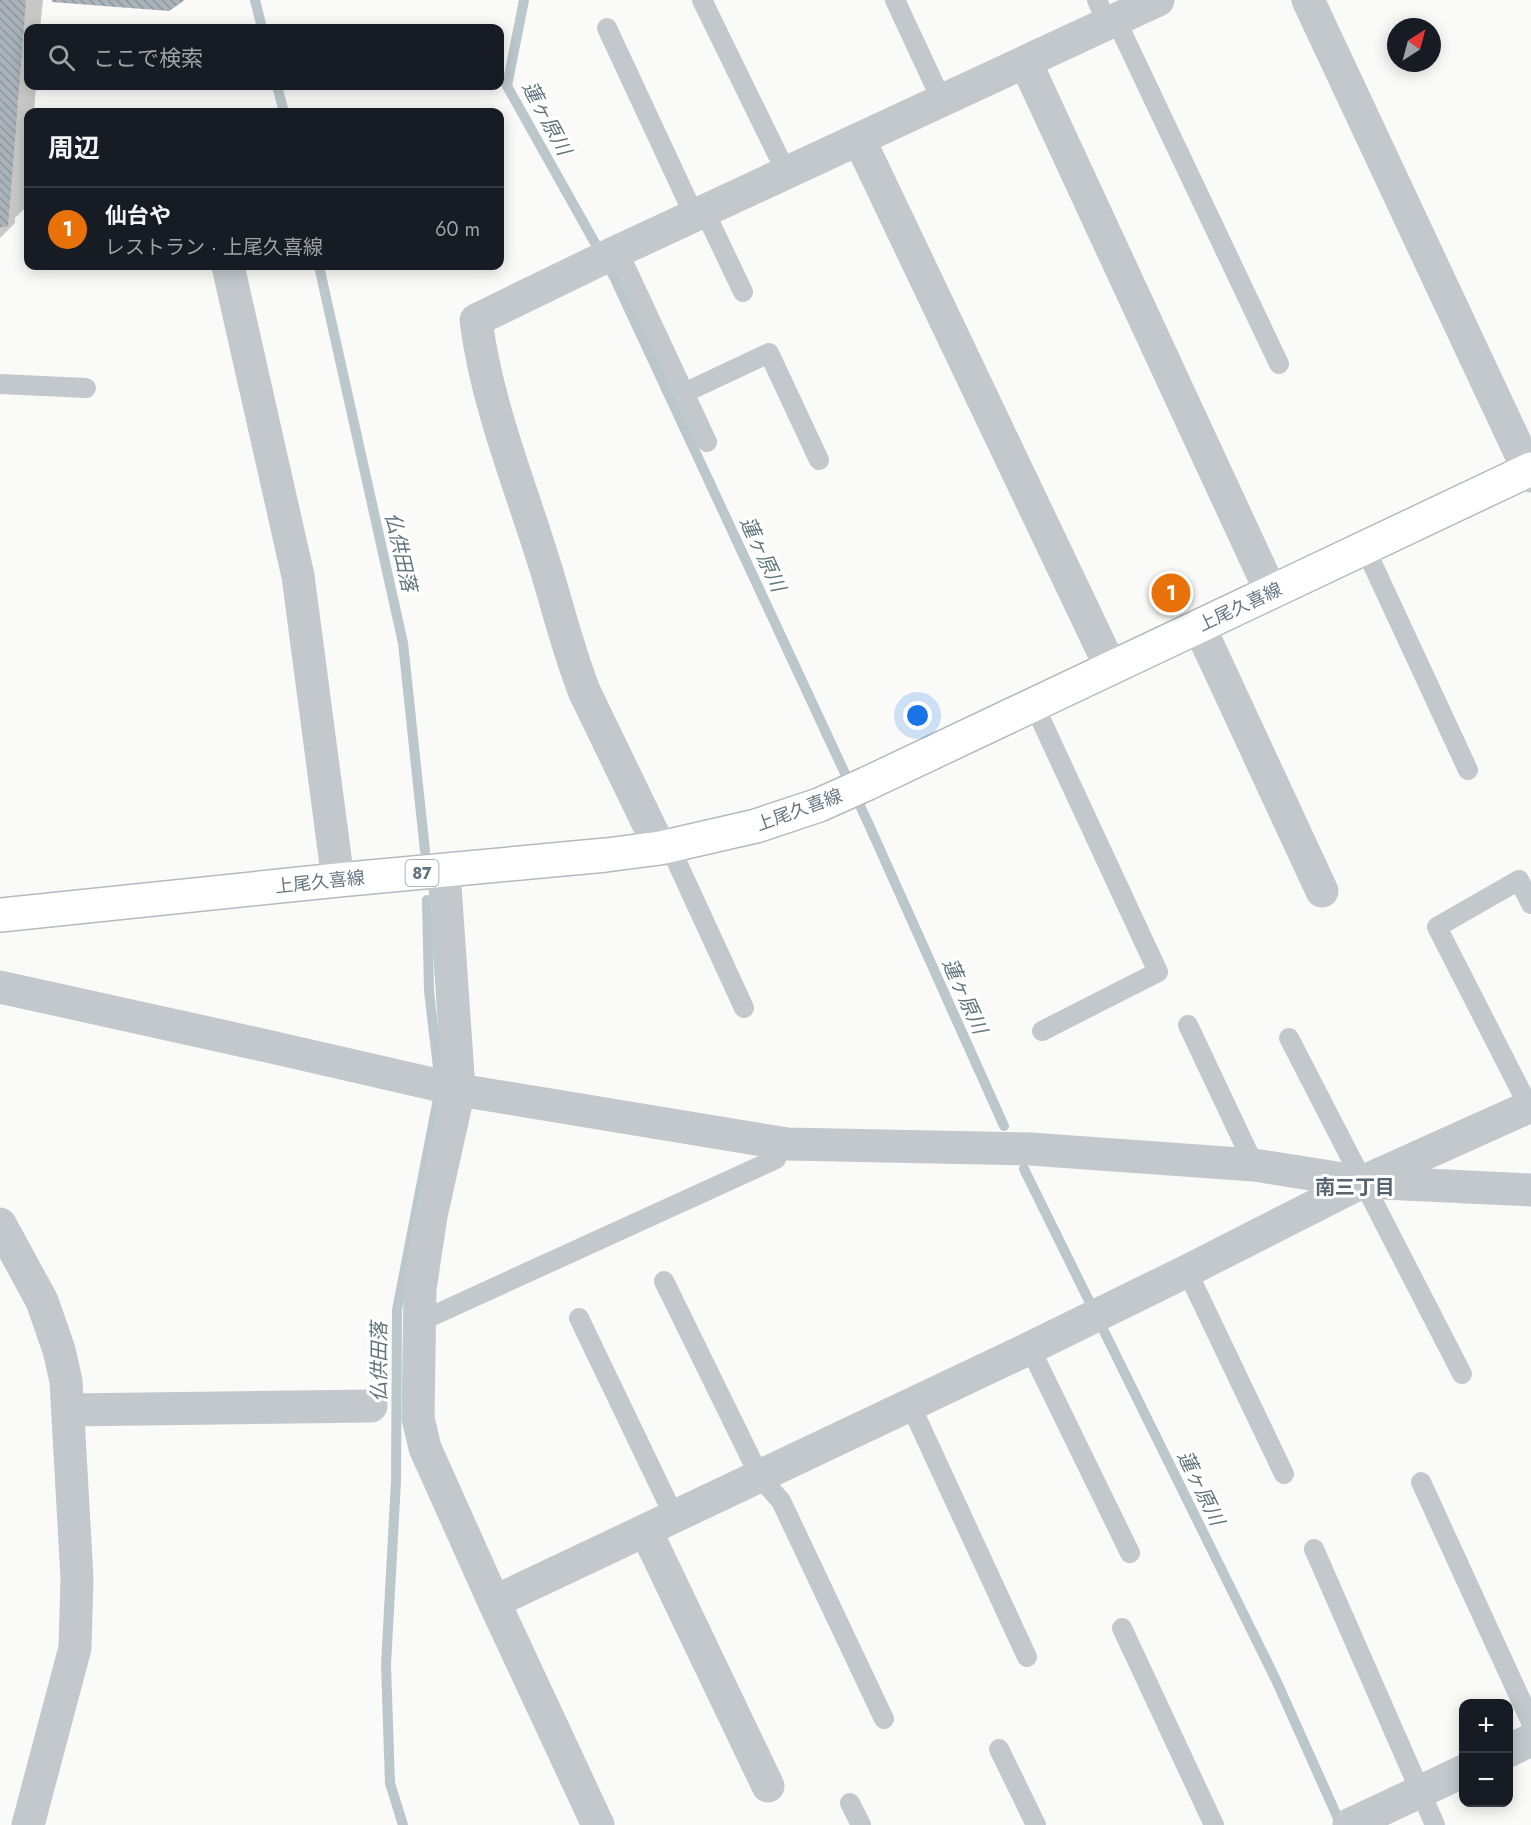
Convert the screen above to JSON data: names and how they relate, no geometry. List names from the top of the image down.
{
  "streets": {
    "main road": ["上尾久喜線", "87"]
  },
  "districts": ["南三丁目"],
  "water": ["蓮ヶ原川", "仏供田落"],
  "north": "top right",
  "page": {
    "search": "ここで検索",
    "heading": "周辺",
    "list": [
      {
        "mark": "1",
        "name": "仙台や",
        "note": "レストラン · 上尾久喜線",
        "value": "60 m"
      }
    ],
    "pins": "1",
    "map_buttons": ["+", "−"]
  }
}
